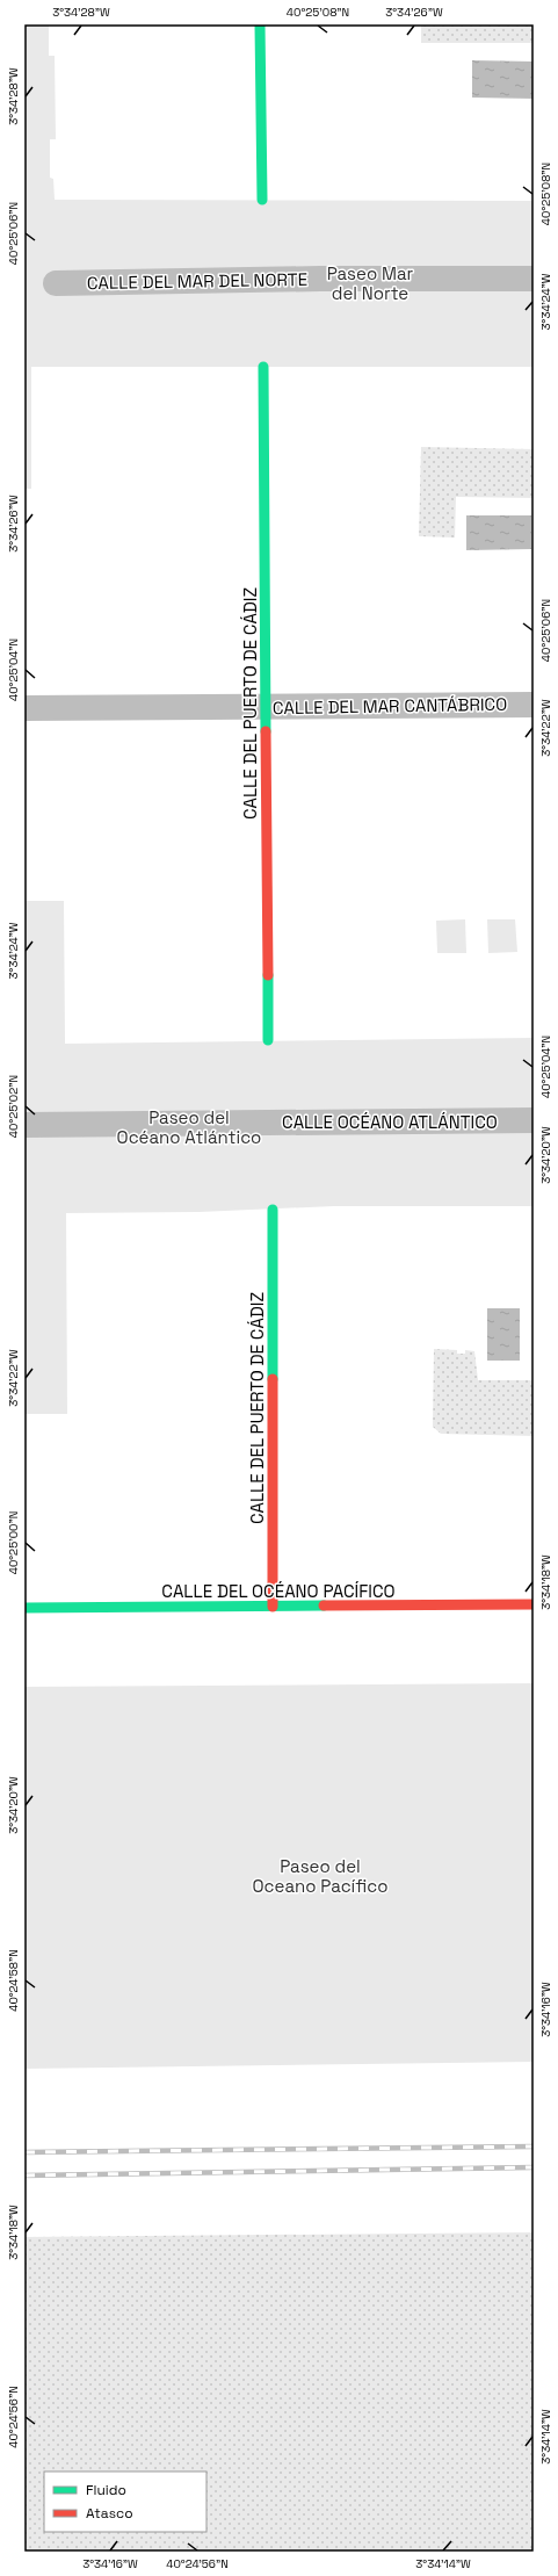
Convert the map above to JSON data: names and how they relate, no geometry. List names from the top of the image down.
{
  "streets": {
    "street": [
      "CALLE DEL MAR DEL NORTE",
      "CALLE DEL PUERTO DE CÁDIZ",
      "CALLE DEL MAR CANTÁBRICO",
      "CALLE OCÉANO ATLÁNTICO",
      "CALLE DEL OCÉANO PACÍFICO"
    ]
  },
  "crossings": [
    ["CALLE DEL PUERTO DE CÁDIZ", "CALLE DEL MAR CANTÁBRICO"],
    ["CALLE DEL PUERTO DE CÁDIZ", "CALLE DEL OCÉANO PACÍFICO"]
  ],
  "parks": ["Paseo Mar del Norte", "Paseo del Océano Atlántico", "Paseo del Oceano Pacífico"],
  "legend": ["Fluido", "Atasco"],
  "coordinates": [
    "3°34'28\"W",
    "40°25'08\"N",
    "3°34'26\"W",
    "40°25'06\"N",
    "3°34'24\"W",
    "40°25'04\"N",
    "3°34'22\"W",
    "40°25'02\"N",
    "3°34'20\"W",
    "40°25'00\"N",
    "3°34'18\"W",
    "40°24'58\"N",
    "3°34'16\"W",
    "40°24'56\"N",
    "3°34'14\"W"
  ]
}
